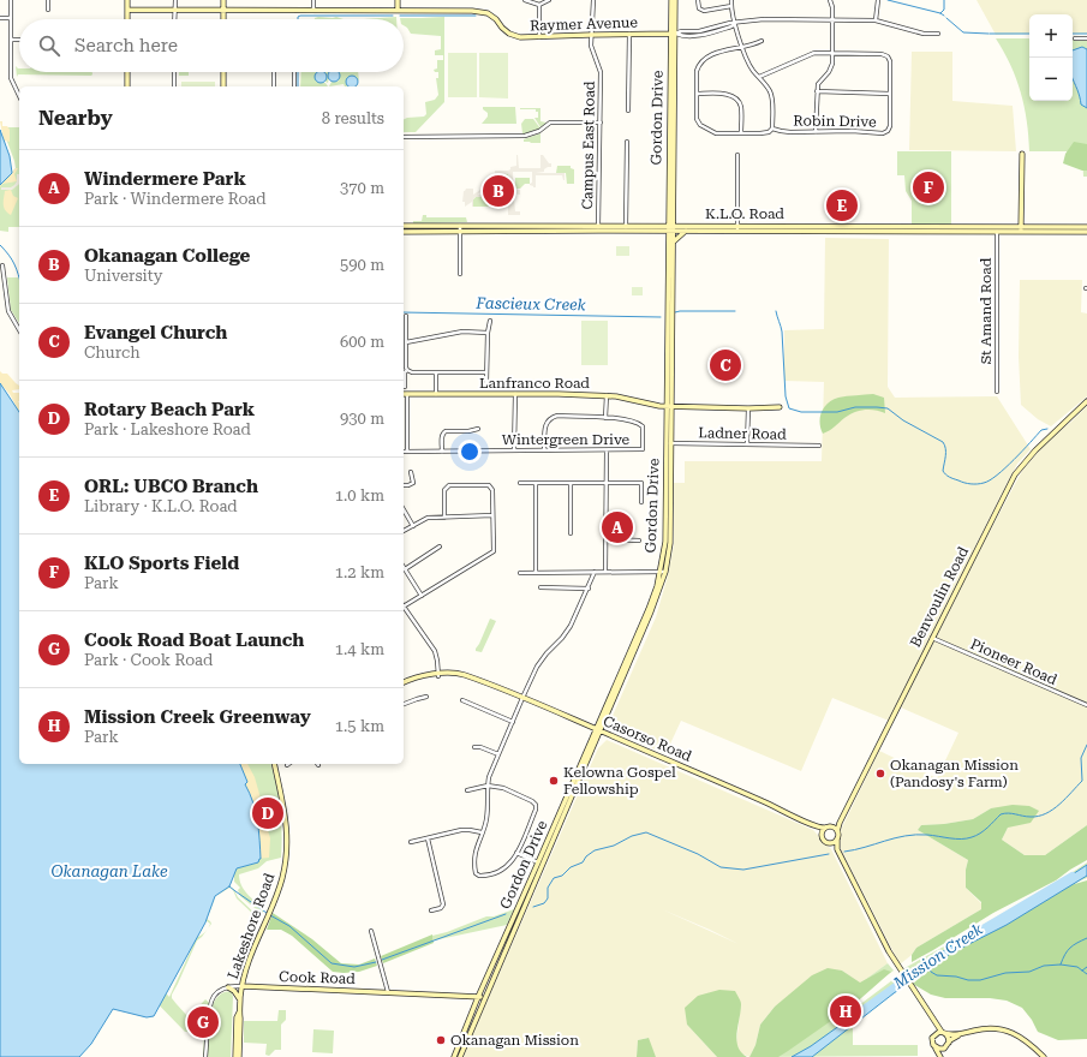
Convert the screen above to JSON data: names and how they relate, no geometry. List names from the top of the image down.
{
  "streets": {
    "main road": [
      "Raymer Avenue",
      "Gordon Drive",
      "K.L.O. Road",
      "Lanfranco Road",
      "Benvoulin Road",
      "Casorso Road",
      "Lakeshore Road",
      "Cook Road"
    ],
    "street": [
      "Robin Drive",
      "Campus East Road",
      "St Amand Road",
      "Ladner Road",
      "Wintergreen Drive",
      "Pioneer Road"
    ]
  },
  "crossings": [
    ["Raymer Avenue", "Gordon Drive"],
    ["Raymer Avenue", "Campus East Road"],
    ["Gordon Drive", "K.L.O. Road"],
    ["Gordon Drive", "Lanfranco Road"],
    ["Gordon Drive", "Ladner Road"],
    ["Gordon Drive", "Casorso Road"],
    ["Gordon Drive", "Cook Road"],
    ["Campus East Road", "K.L.O. Road"],
    ["K.L.O. Road", "St Amand Road"],
    ["Benvoulin Road", "Pioneer Road"],
    ["Benvoulin Road", "Casorso Road"],
    ["Lakeshore Road", "Cook Road"]
  ],
  "water": ["Fascieux Creek", "Okanagan Lake", "Mission Creek"],
  "places": ["Okanagan Mission (Pandosy's Farm)", "Kelowna Gospel Fellowship", "Okanagan Mission"],
  "page": {
    "map_buttons": ["+", "−"],
    "search": "Search here",
    "heading": ["Nearby", "8 results"],
    "list": [
      {
        "mark": "A",
        "name": "Windermere Park",
        "note": "Park · Windermere Road",
        "value": "370 m"
      },
      {
        "mark": "B",
        "name": "Okanagan College",
        "note": "University",
        "value": "590 m"
      },
      {
        "mark": "C",
        "name": "Evangel Church",
        "note": "Church",
        "value": "600 m"
      },
      {
        "mark": "D",
        "name": "Rotary Beach Park",
        "note": "Park · Lakeshore Road",
        "value": "930 m"
      },
      {
        "mark": "E",
        "name": "ORL: UBCO Branch",
        "note": "Library · K.L.O. Road",
        "value": "1.0 km"
      },
      {
        "mark": "F",
        "name": "KLO Sports Field",
        "note": "Park",
        "value": "1.2 km"
      },
      {
        "mark": "G",
        "name": "Cook Road Boat Launch",
        "note": "Park · Cook Road",
        "value": "1.4 km"
      },
      {
        "mark": "H",
        "name": "Mission Creek Greenway",
        "note": "Park",
        "value": "1.5 km"
      }
    ],
    "pins": [
      "F",
      "B",
      "E",
      "C",
      "A",
      "D",
      "H",
      "G"
    ]
  }
}
